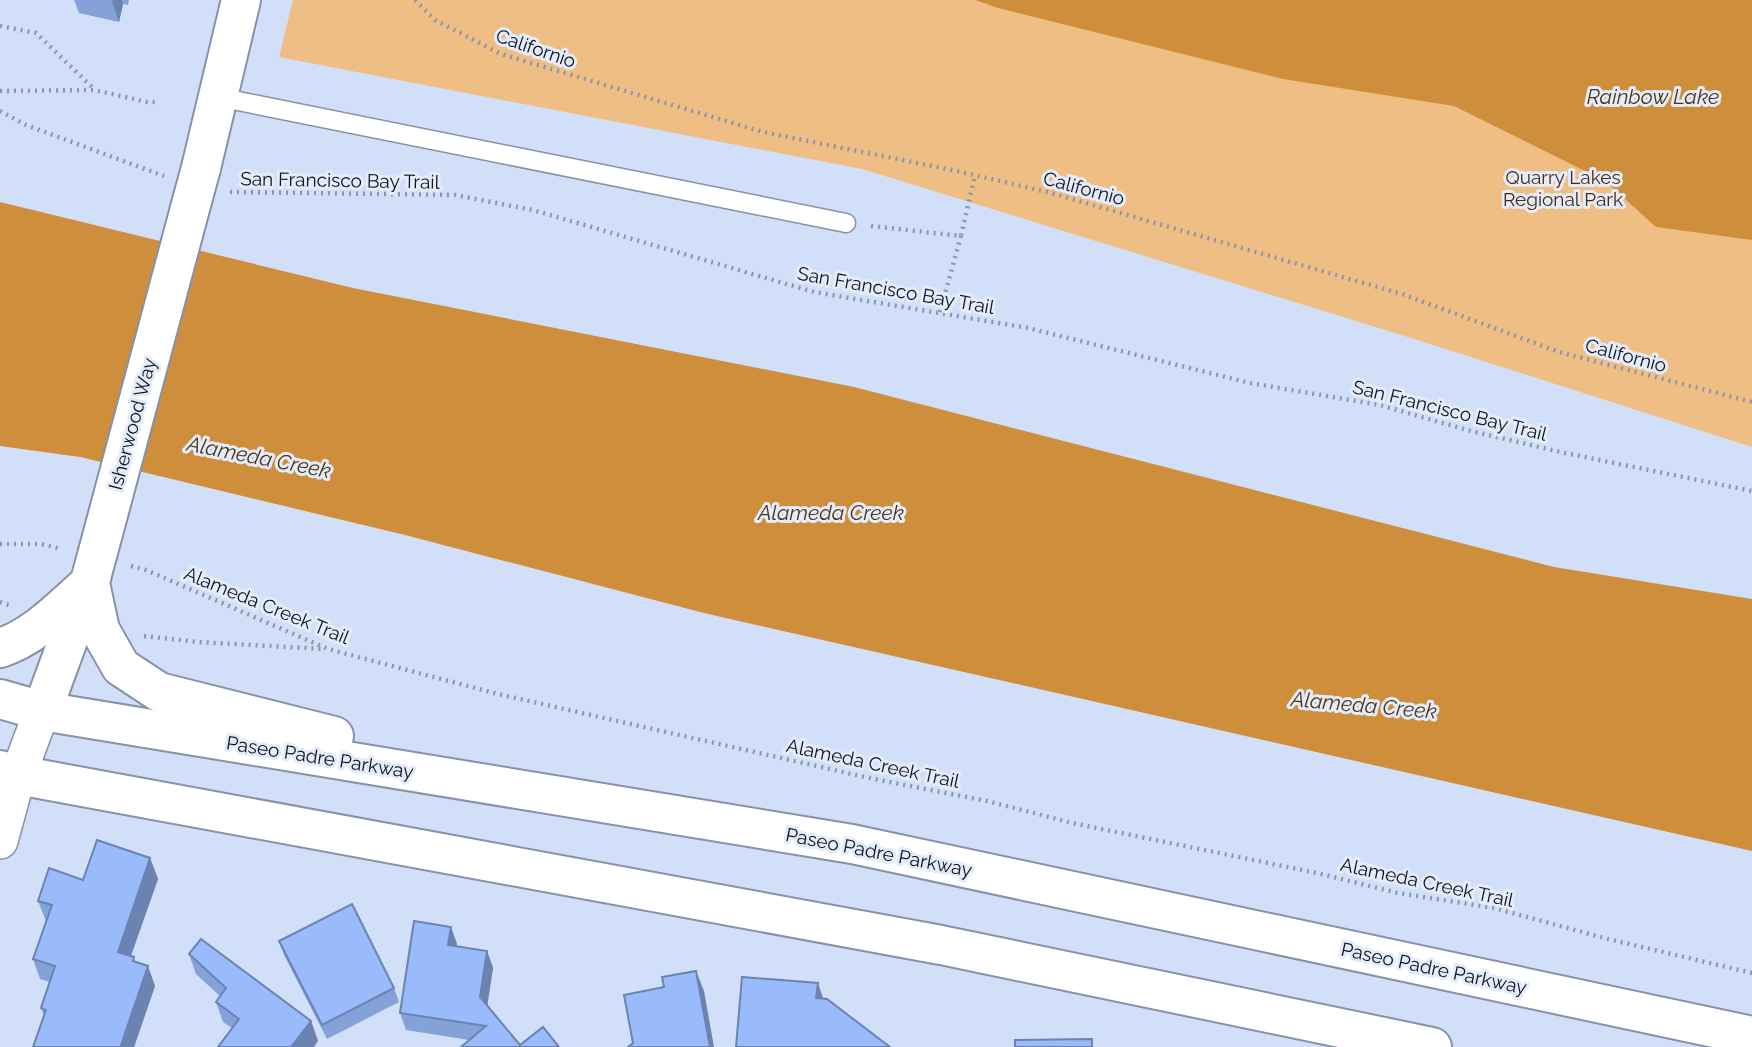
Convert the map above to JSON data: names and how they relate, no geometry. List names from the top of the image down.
{
  "streets": {
    "main road": ["Isherwood Way", "Paseo Padre Parkway"],
    "path": ["Californio", "San Francisco Bay Trail", "Alameda Creek Trail"]
  },
  "crossings": [
    ["San Francisco Bay Trail", "Isherwood Way"],
    ["Isherwood Way", "Alameda Creek Trail"],
    ["Isherwood Way", "Paseo Padre Parkway"]
  ],
  "water": ["Rainbow Lake", "Alameda Creek"],
  "parks": ["Quarry Lakes Regional Park"]
}
